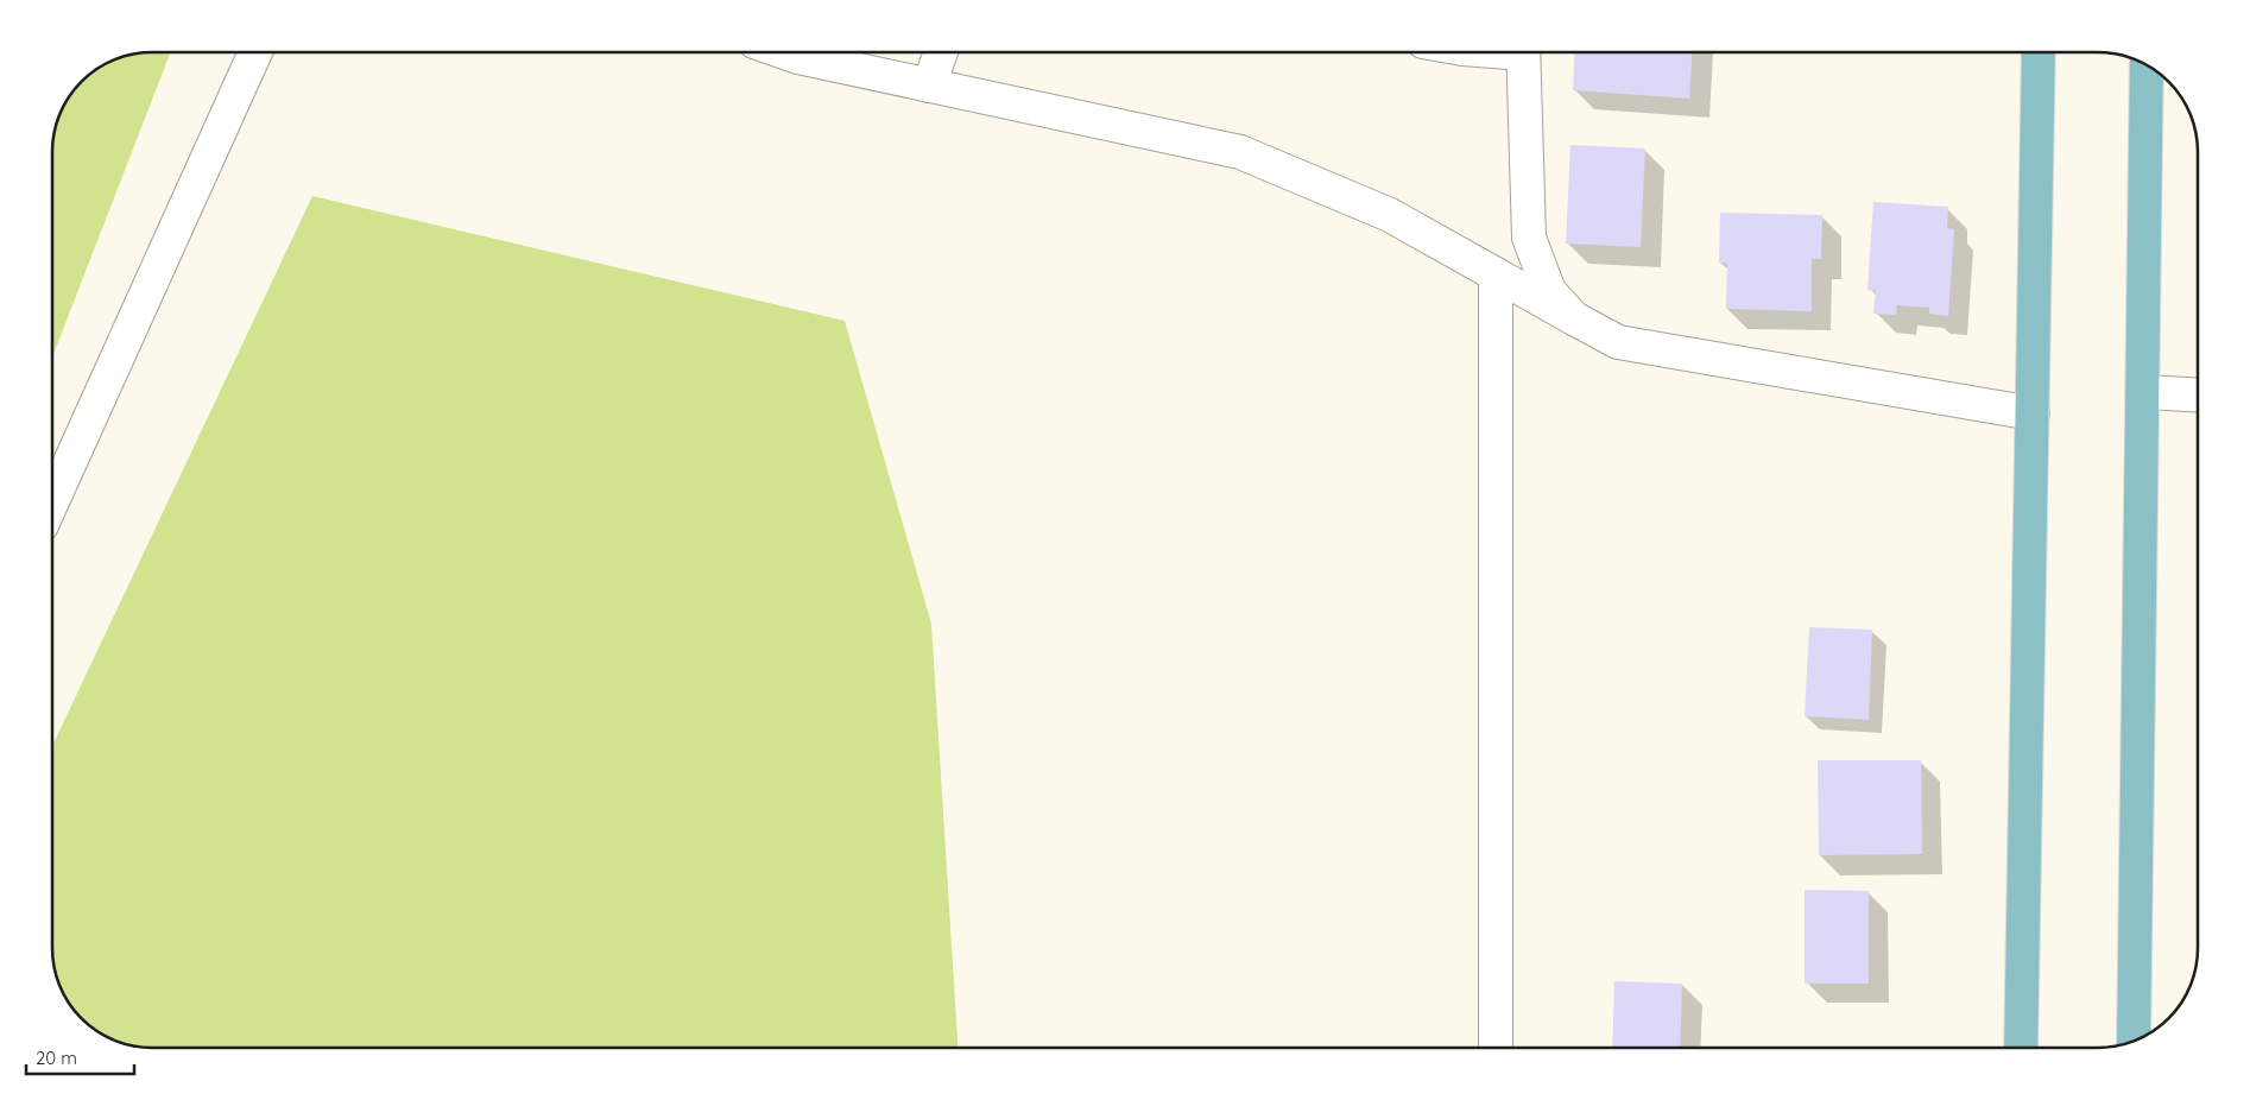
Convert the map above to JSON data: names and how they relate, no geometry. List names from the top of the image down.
{
  "scale_bar": "20 m"
}
